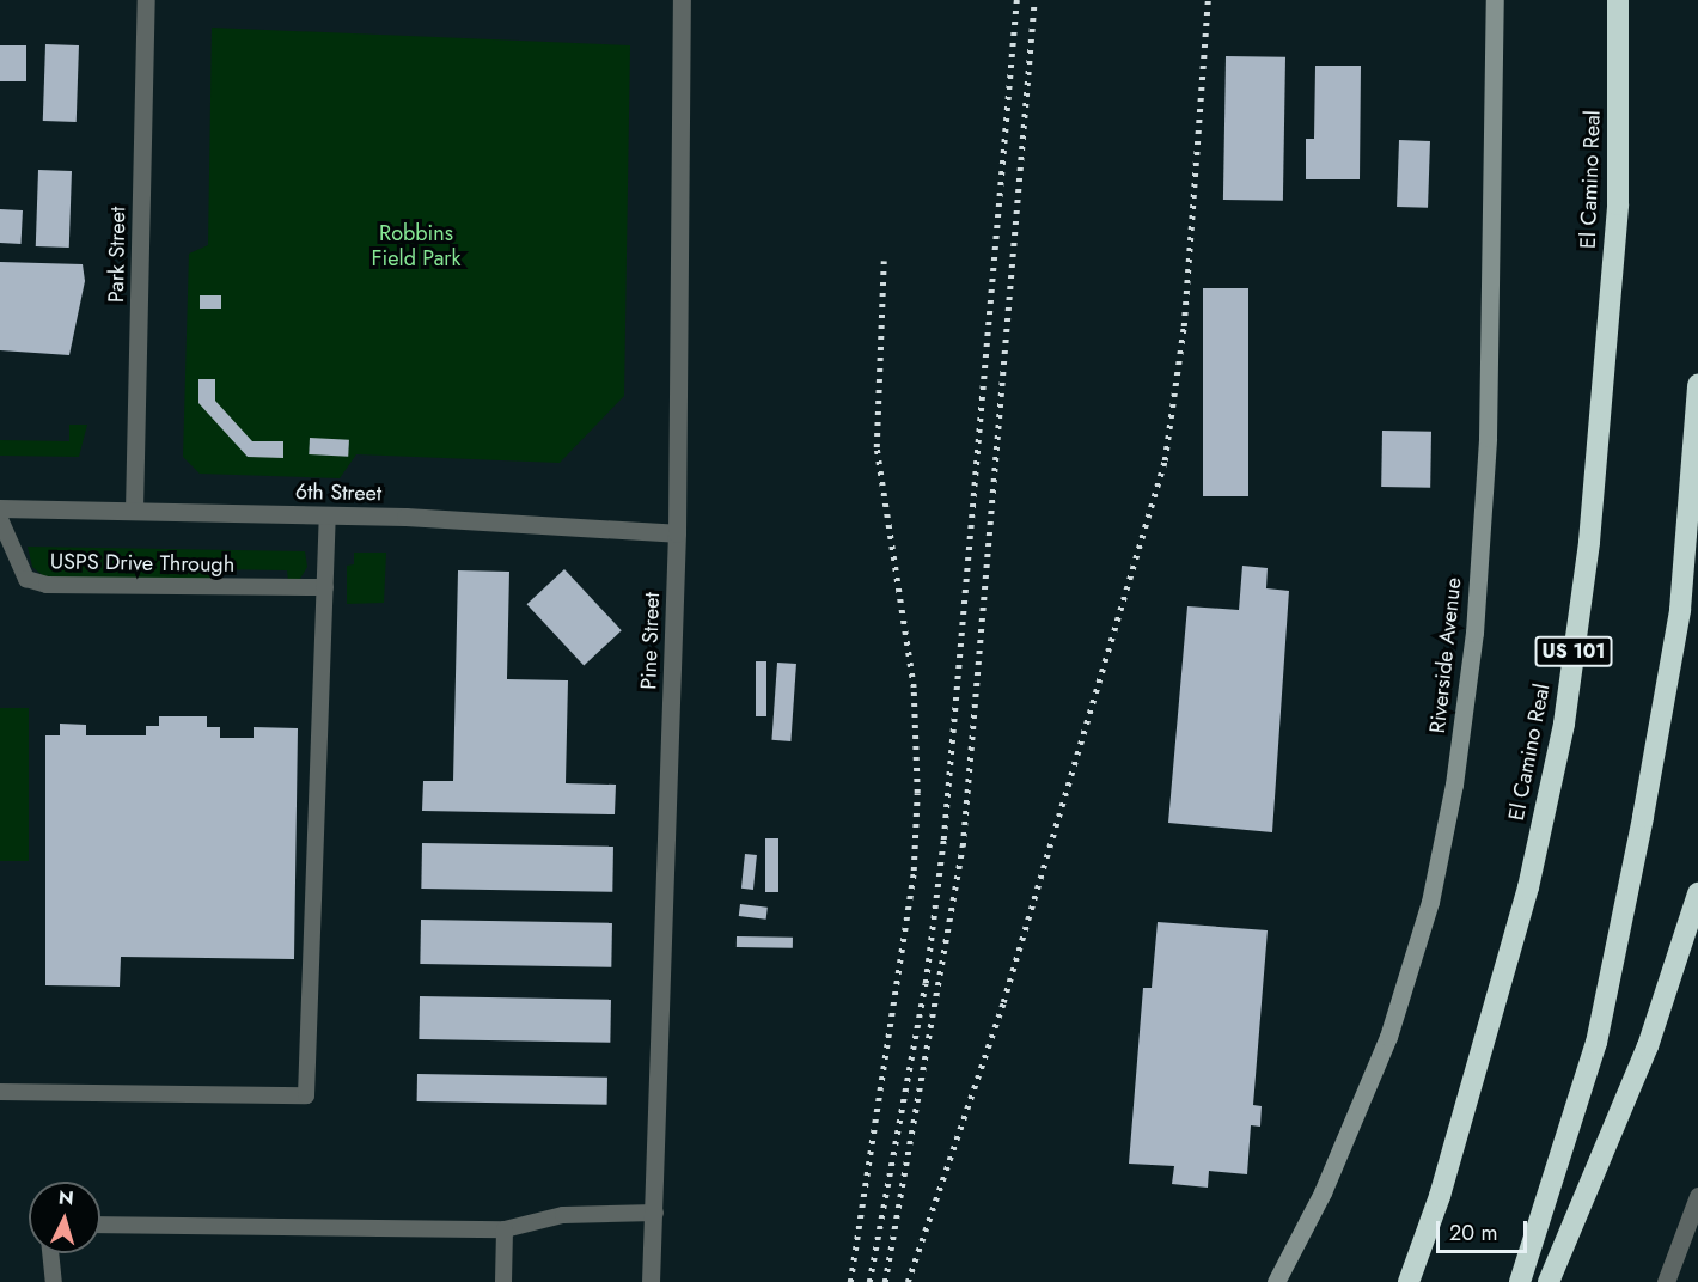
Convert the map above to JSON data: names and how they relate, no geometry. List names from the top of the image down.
{
  "streets": {
    "highway": ["El Camino Real", "US 101"],
    "main road": ["Riverside Avenue"],
    "street": ["Park Street", "6th Street", "Pine Street"],
    "lane": ["USPS Drive Through"]
  },
  "crossings": [
    ["Park Street", "6th Street"],
    ["6th Street", "Pine Street"]
  ],
  "parks": ["Robbins Field Park"],
  "scale_bar": "20 m",
  "north": "top"
}
